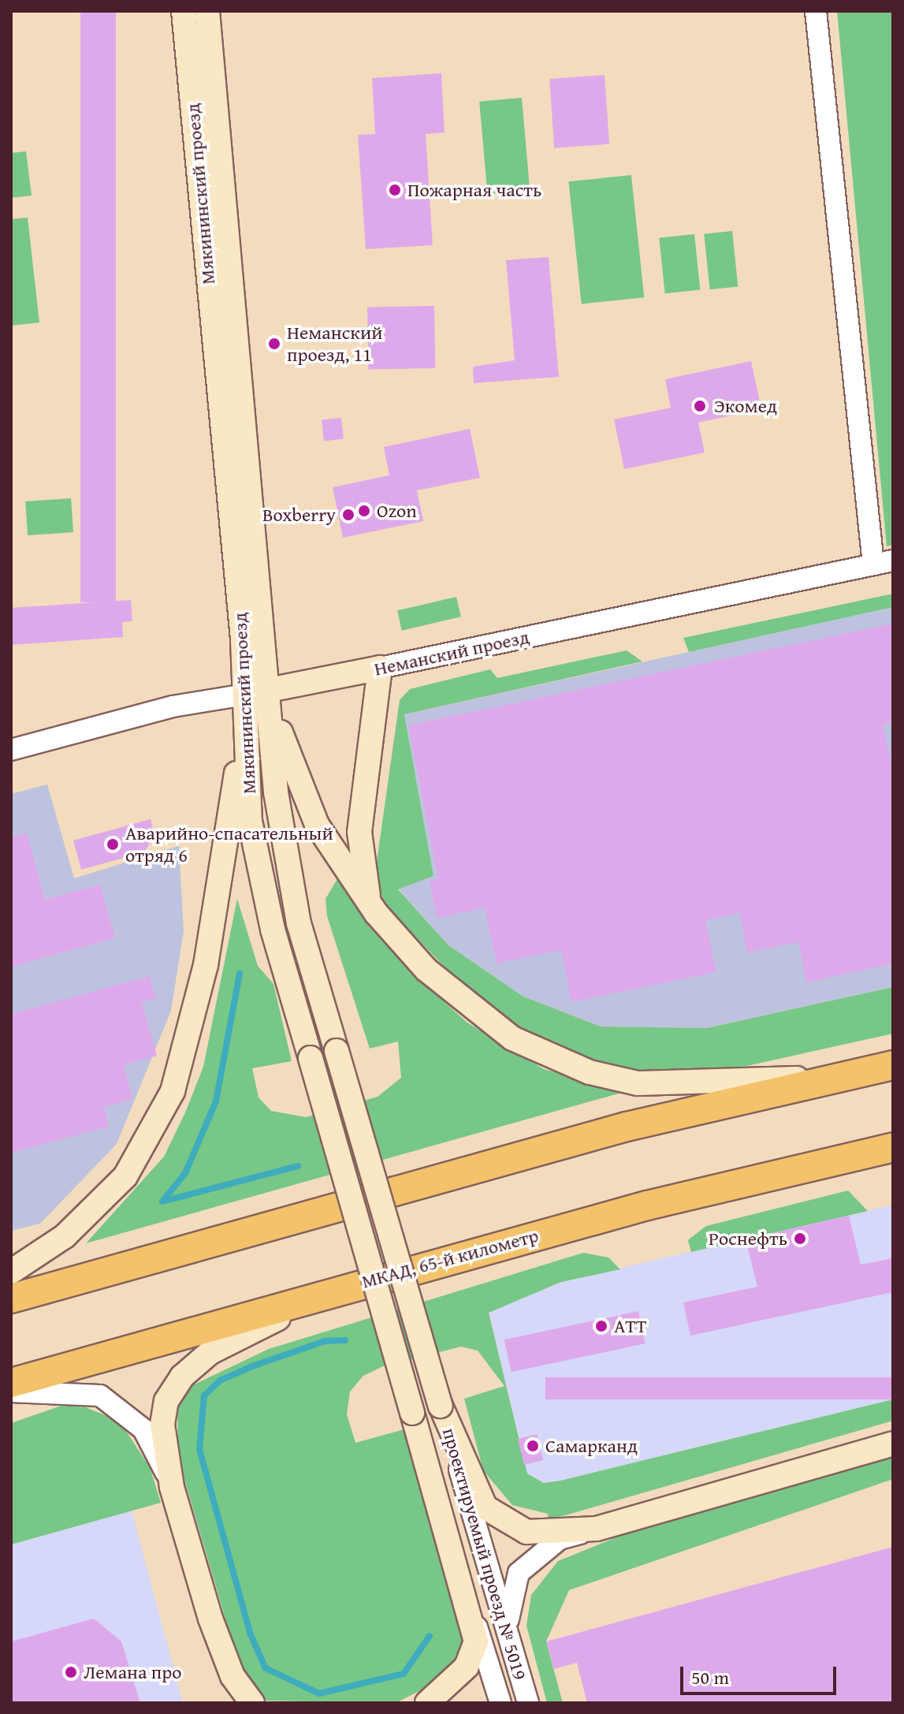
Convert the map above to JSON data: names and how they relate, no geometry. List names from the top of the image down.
{
  "streets": {
    "highway": ["МКАД, 65-й километр"],
    "main road": ["Мякининский проезд", "Неманский проезд", "проектируемый проезд № 5019"]
  },
  "crossings": [
    ["Мякининский проезд", "Неманский проезд"],
    ["Мякининский проезд", "проектируемый проезд № 5019"]
  ],
  "places": [
    "Пожарная часть",
    "Неманский проезд, 11",
    "Экомед",
    "Ozon",
    "Boxberry",
    "Аварийно-спасательный отряд 6",
    "Роснефть",
    "АТТ",
    "Самарканд",
    "Лемана про"
  ],
  "scale_bar": "50 m"
}
